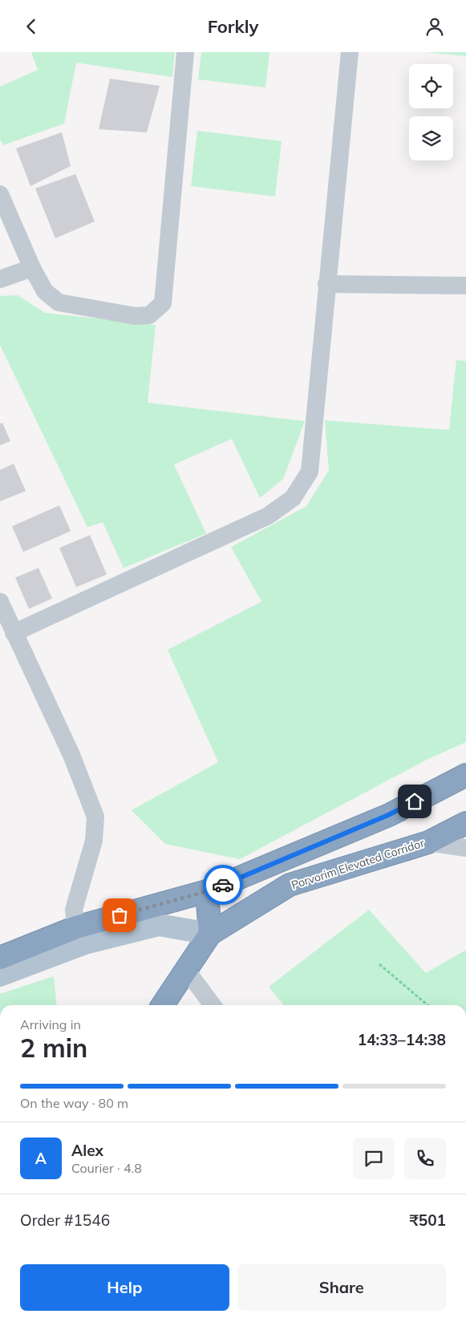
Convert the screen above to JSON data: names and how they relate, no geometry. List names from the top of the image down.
{
  "streets": {
    "highway": ["Porvorim Elevated Corridor"]
  },
  "page": {
    "header": "Forkly",
    "heading": ["2 min", "Arriving in", "14:33–14:38"],
    "panel": [
      "Alex",
      "Courier · 4.8",
      "Order #1546",
      "₹501"
    ],
    "bar": "On the way · 80 m",
    "round": "A",
    "buttons": ["Help", "Share"]
  }
}
